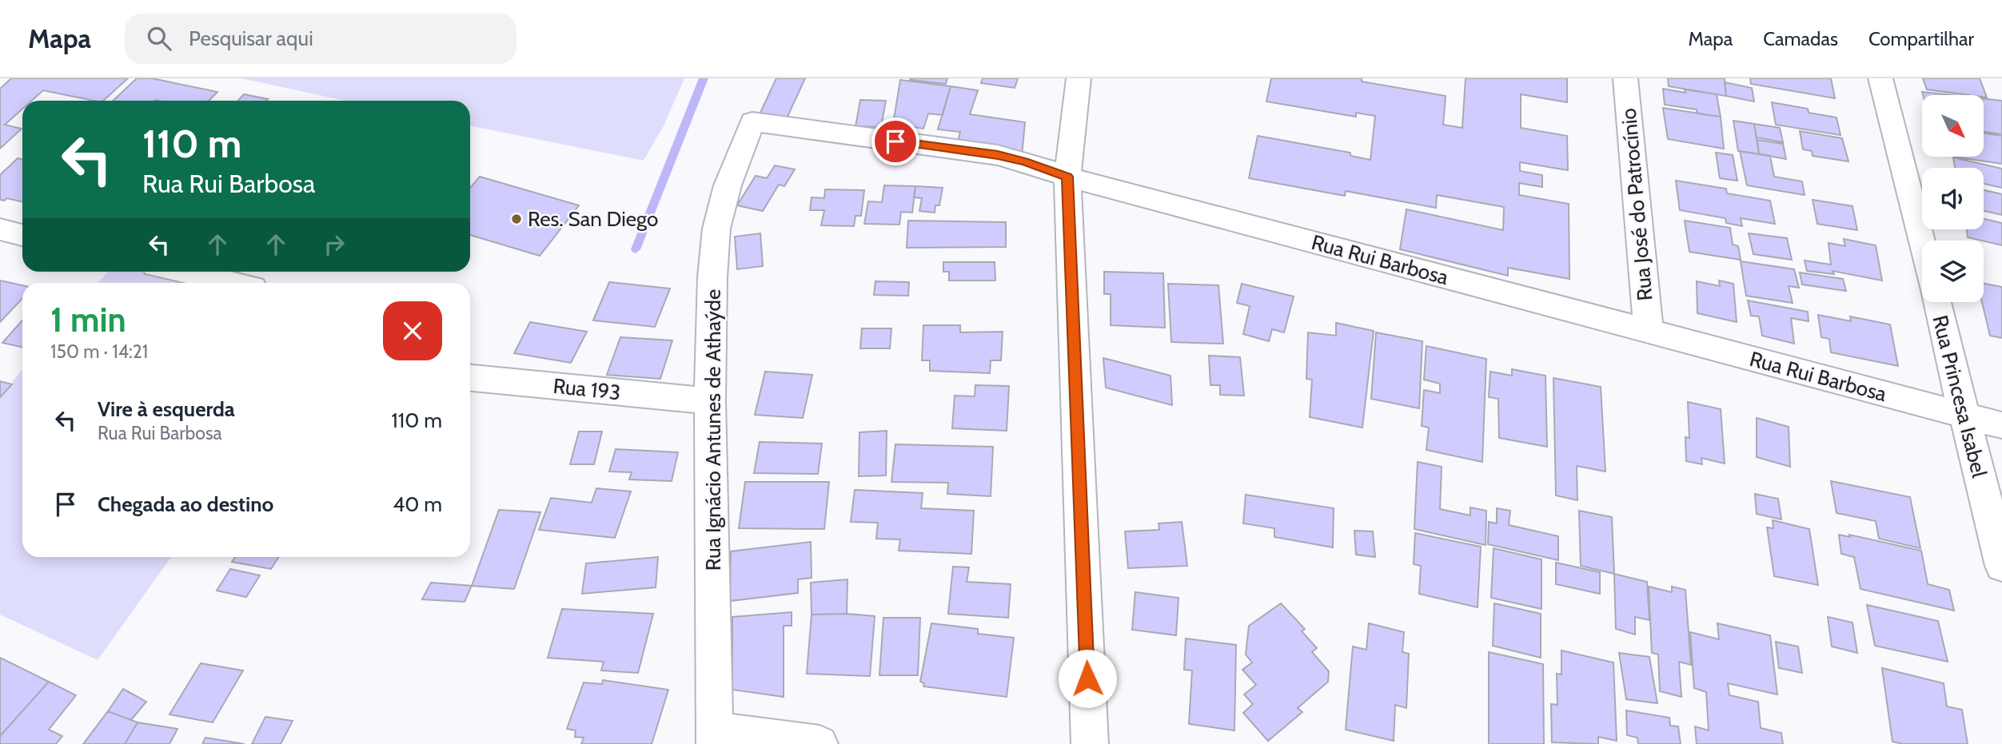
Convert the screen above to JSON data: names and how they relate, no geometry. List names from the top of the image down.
{
  "streets": {
    "street": [
      "Rua José do Patrocínio",
      "Rua Rui Barbosa",
      "Rua 193",
      "Rua Princesa Isabel",
      "Rua Ignácio Antunes de Athaýde"
    ]
  },
  "crossings": [
    ["Rua José do Patrocínio", "Rua Rui Barbosa"],
    ["Rua Rui Barbosa", "Rua Princesa Isabel"],
    ["Rua Rui Barbosa", "Rua Ignácio Antunes de Athaýde"],
    ["Rua 193", "Rua Ignácio Antunes de Athaýde"]
  ],
  "places": ["Res. San Diego"],
  "north": "bottom right",
  "page": {
    "header": "Mapa",
    "search": "Pesquisar aqui",
    "nav": ["Mapa", "Camadas", "Compartilhar"],
    "turn": ["110 m", "Rua Rui Barbosa"],
    "heading": ["1 min", "150 m · 14:21"],
    "list": [
      {
        "name": "Vire à esquerda",
        "note": "Rua Rui Barbosa",
        "value": "110 m"
      },
      {
        "name": "Chegada ao destino",
        "value": "40 m"
      }
    ]
  }
}
